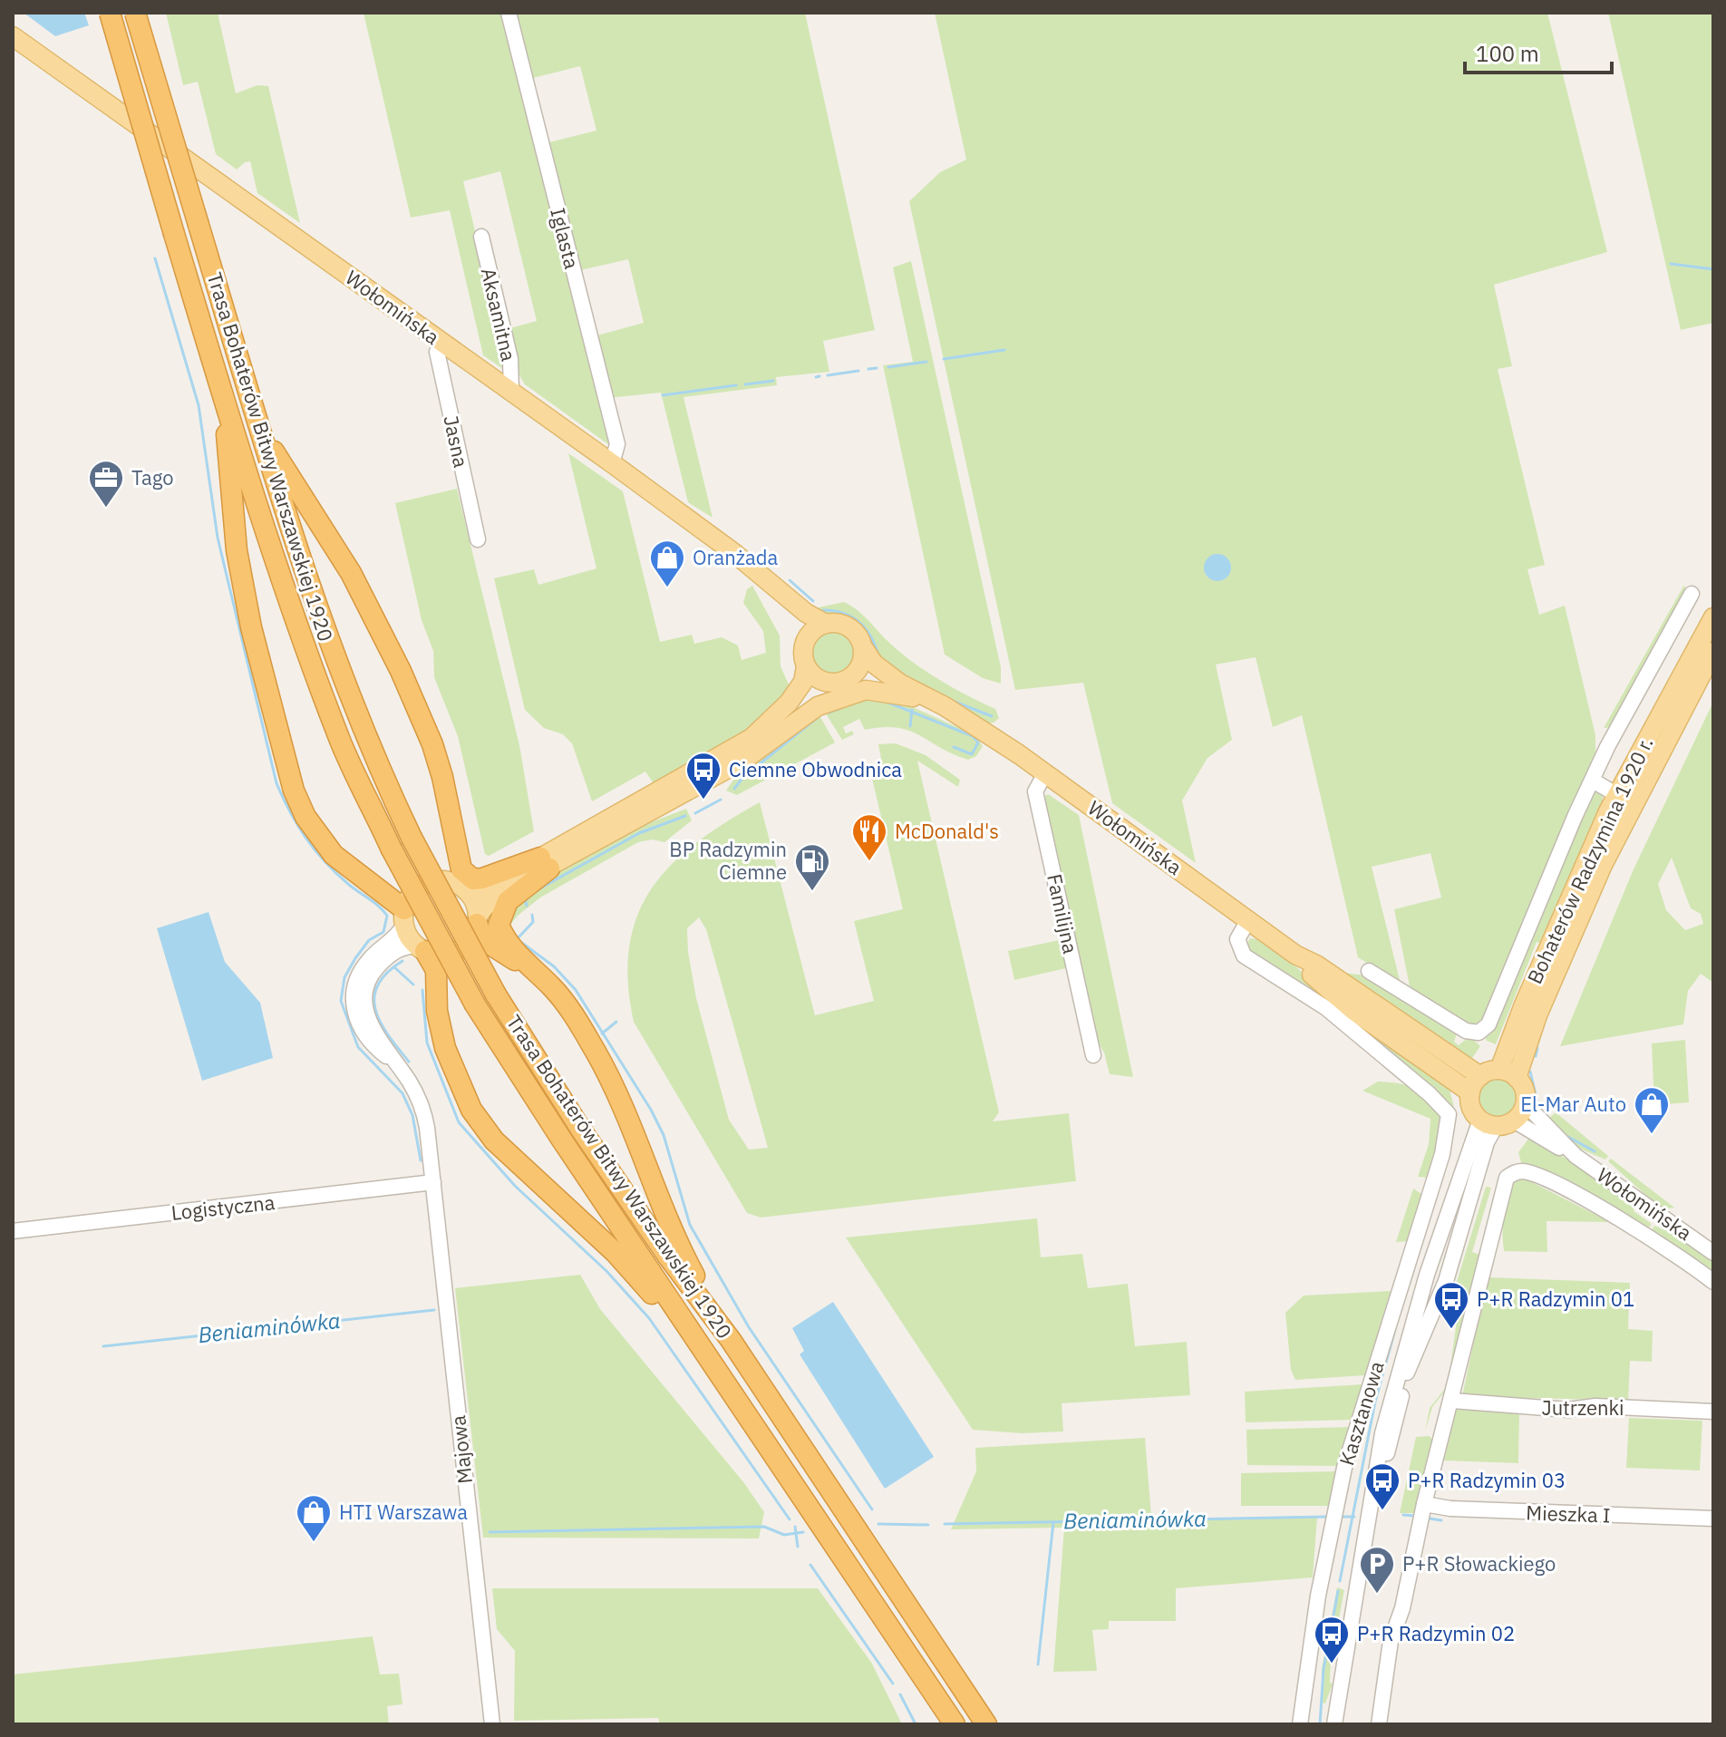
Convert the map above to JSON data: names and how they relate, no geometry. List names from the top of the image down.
{
  "streets": {
    "highway": ["Trasa Bohaterów Bitwy Warszawskiej 1920"],
    "main road": ["Wołomińska", "Bohaterów Radzymina 1920 r."],
    "street": [
      "Iglasta",
      "Aksamitna",
      "Jasna",
      "Familijna",
      "Logistyczna",
      "Jutrzenki",
      "Kasztanowa",
      "Majowa",
      "Mieszka I"
    ]
  },
  "crossings": [
    ["Iglasta", "Wołomińska"],
    ["Wołomińska", "Aksamitna"],
    ["Wołomińska", "Jasna"],
    ["Wołomińska", "Bohaterów Radzymina 1920 r."],
    ["Wołomińska", "Familijna"],
    ["Wołomińska", "Kasztanowa"],
    ["Logistyczna", "Majowa"]
  ],
  "water": ["Beniaminówka"],
  "places": {
    "office": ["Tago"],
    "shop": ["Oranżada", "El-Mar Auto", "HTI Warszawa"],
    "bus stop": [
      "Ciemne Obwodnica",
      "P+R Radzymin 01",
      "P+R Radzymin 03",
      "P+R Radzymin 02"
    ],
    "restaurant": ["McDonald's"],
    "fuel station": ["BP Radzymin Ciemne"],
    "parking": ["P+R Słowackiego"]
  },
  "scale_bar": "100 m"
}
